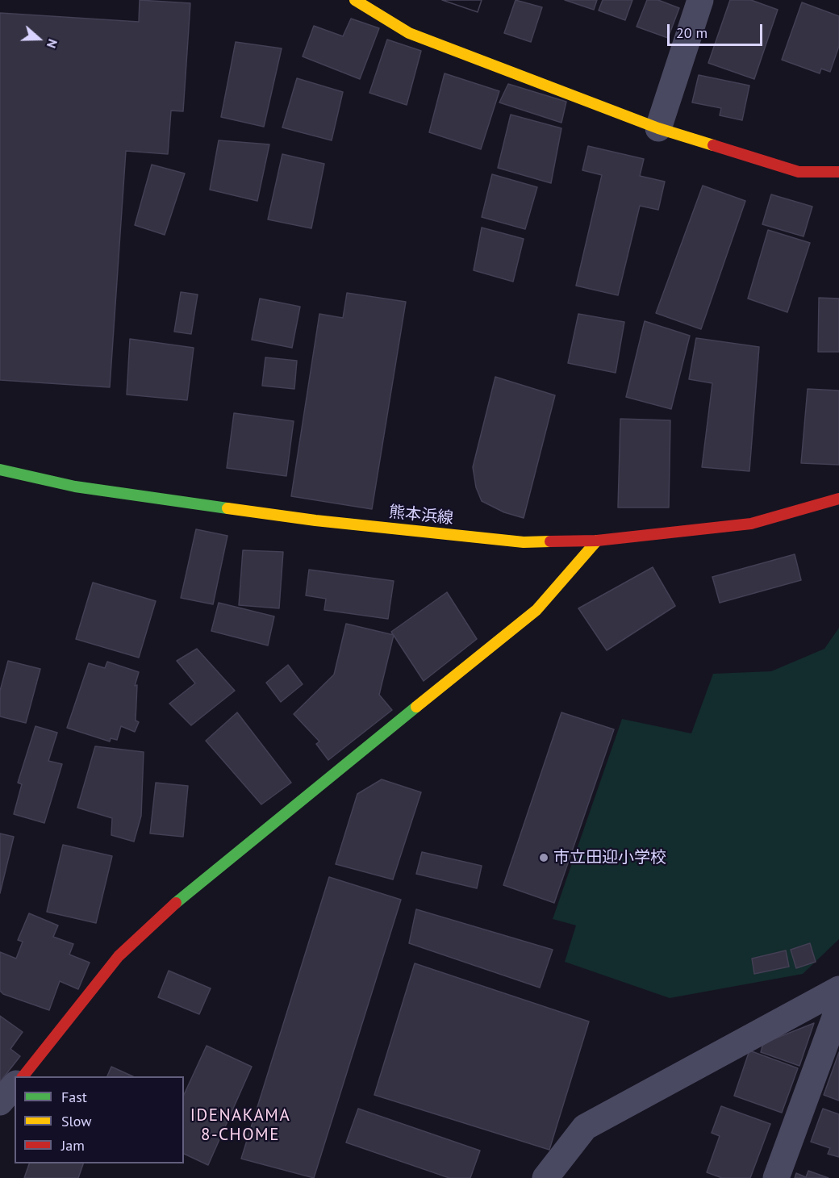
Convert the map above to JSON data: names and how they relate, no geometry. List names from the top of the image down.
{
  "streets": {
    "street": ["熊本浜線"]
  },
  "districts": ["IDENAKAMA 8-CHOME"],
  "places": ["市立田迎小学校"],
  "legend": ["Fast", "Slow", "Jam"],
  "scale_bar": "20 m",
  "north": "right"
}
